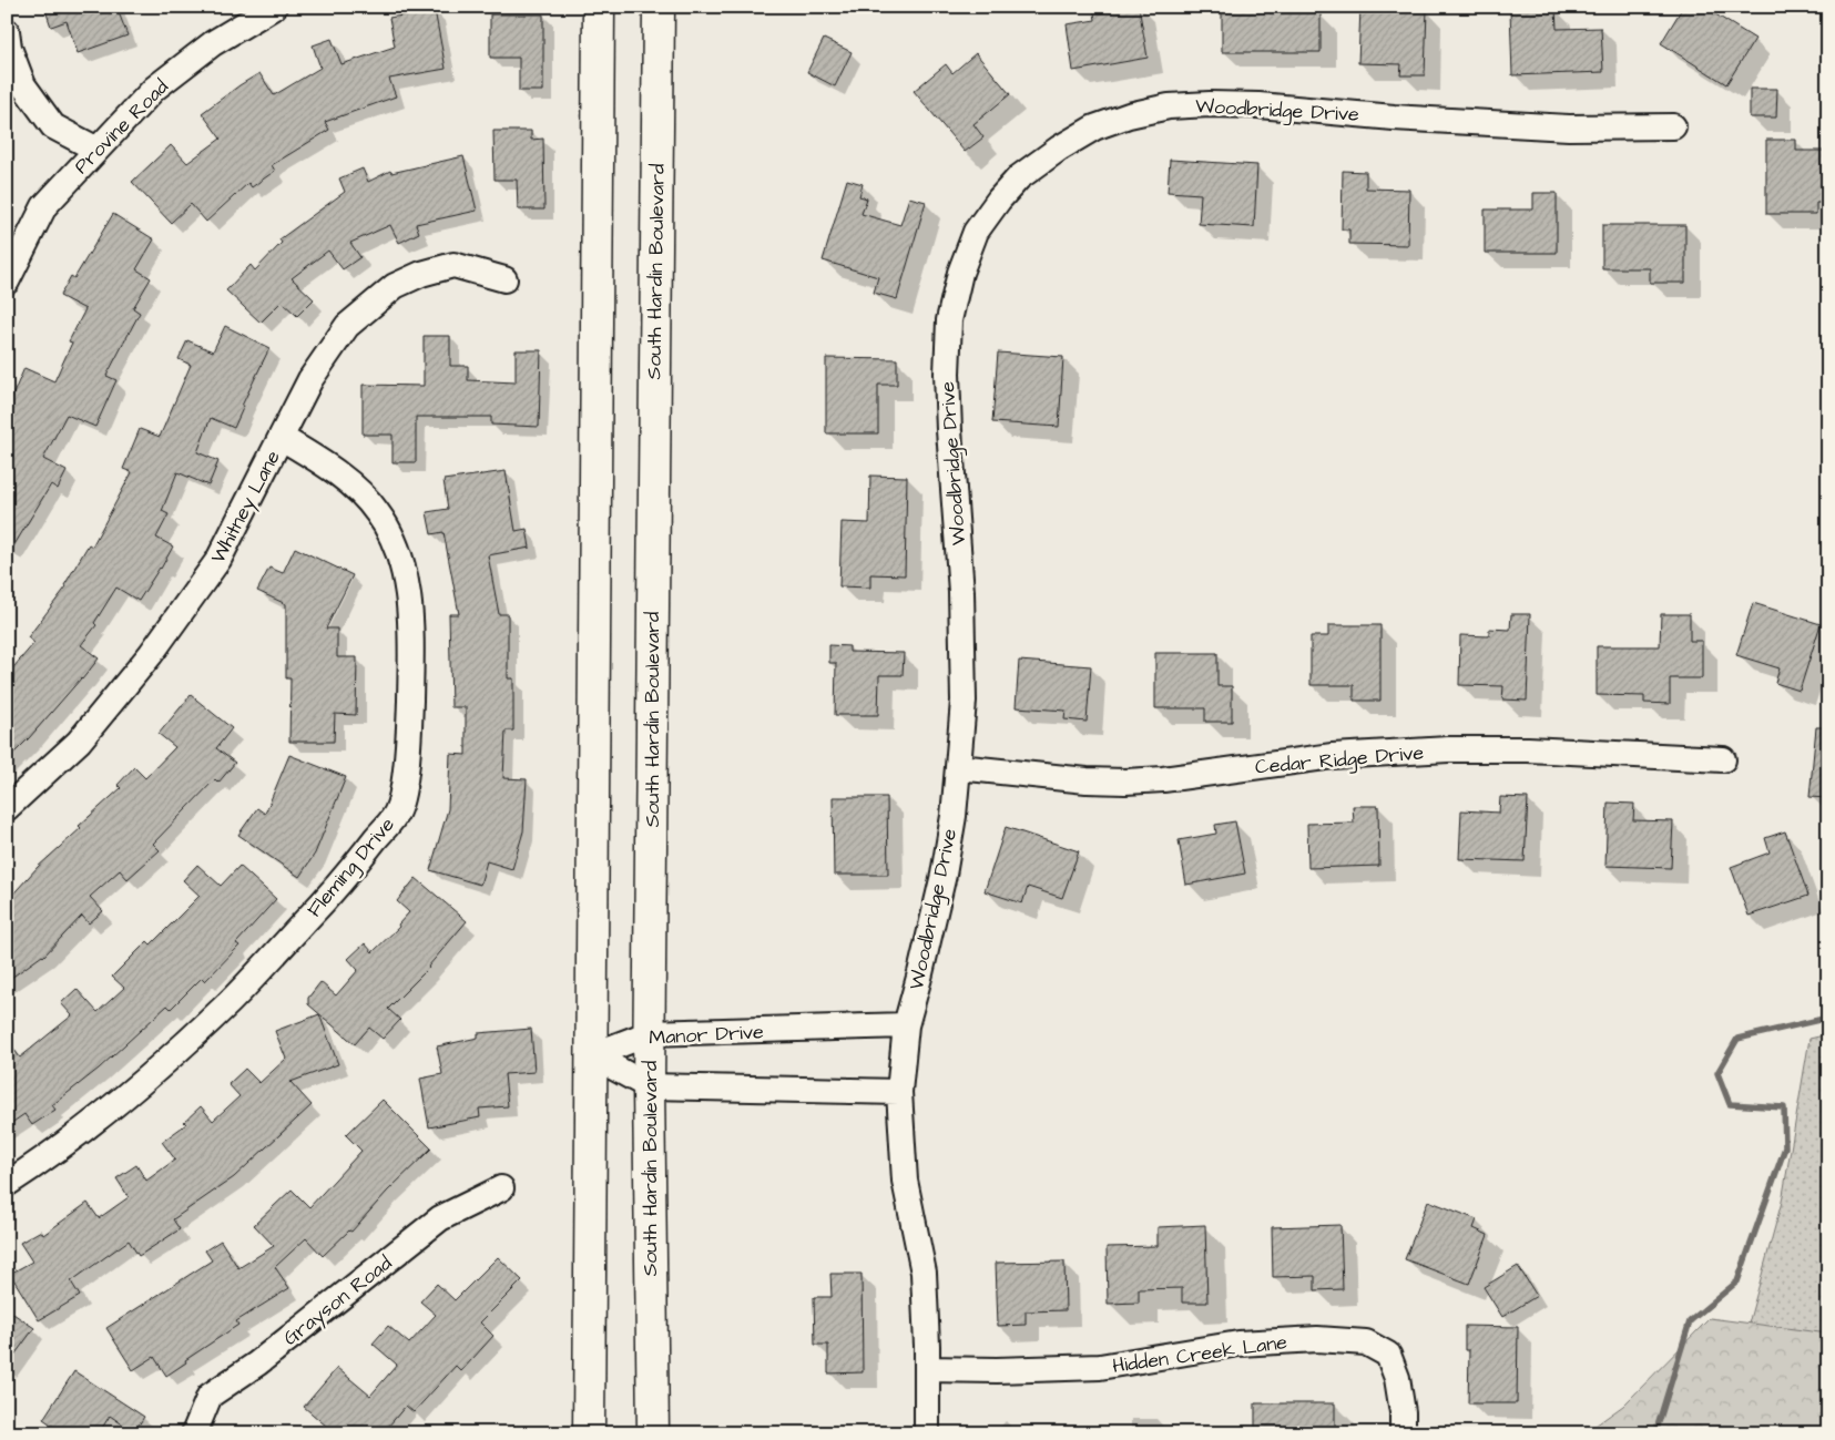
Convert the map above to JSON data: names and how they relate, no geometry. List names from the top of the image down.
{
  "streets": {
    "main road": ["South Hardin Boulevard"],
    "street": [
      "Woodbridge Drive",
      "Provine Road",
      "Whitney Lane",
      "Cedar Ridge Drive",
      "Fleming Drive",
      "Manor Drive",
      "Grayson Road",
      "Hidden Creek Lane"
    ]
  },
  "crossings": [
    ["Woodbridge Drive", "Cedar Ridge Drive"],
    ["Woodbridge Drive", "Manor Drive"],
    ["Woodbridge Drive", "Hidden Creek Lane"],
    ["South Hardin Boulevard", "Manor Drive"],
    ["Whitney Lane", "Fleming Drive"]
  ]
}
